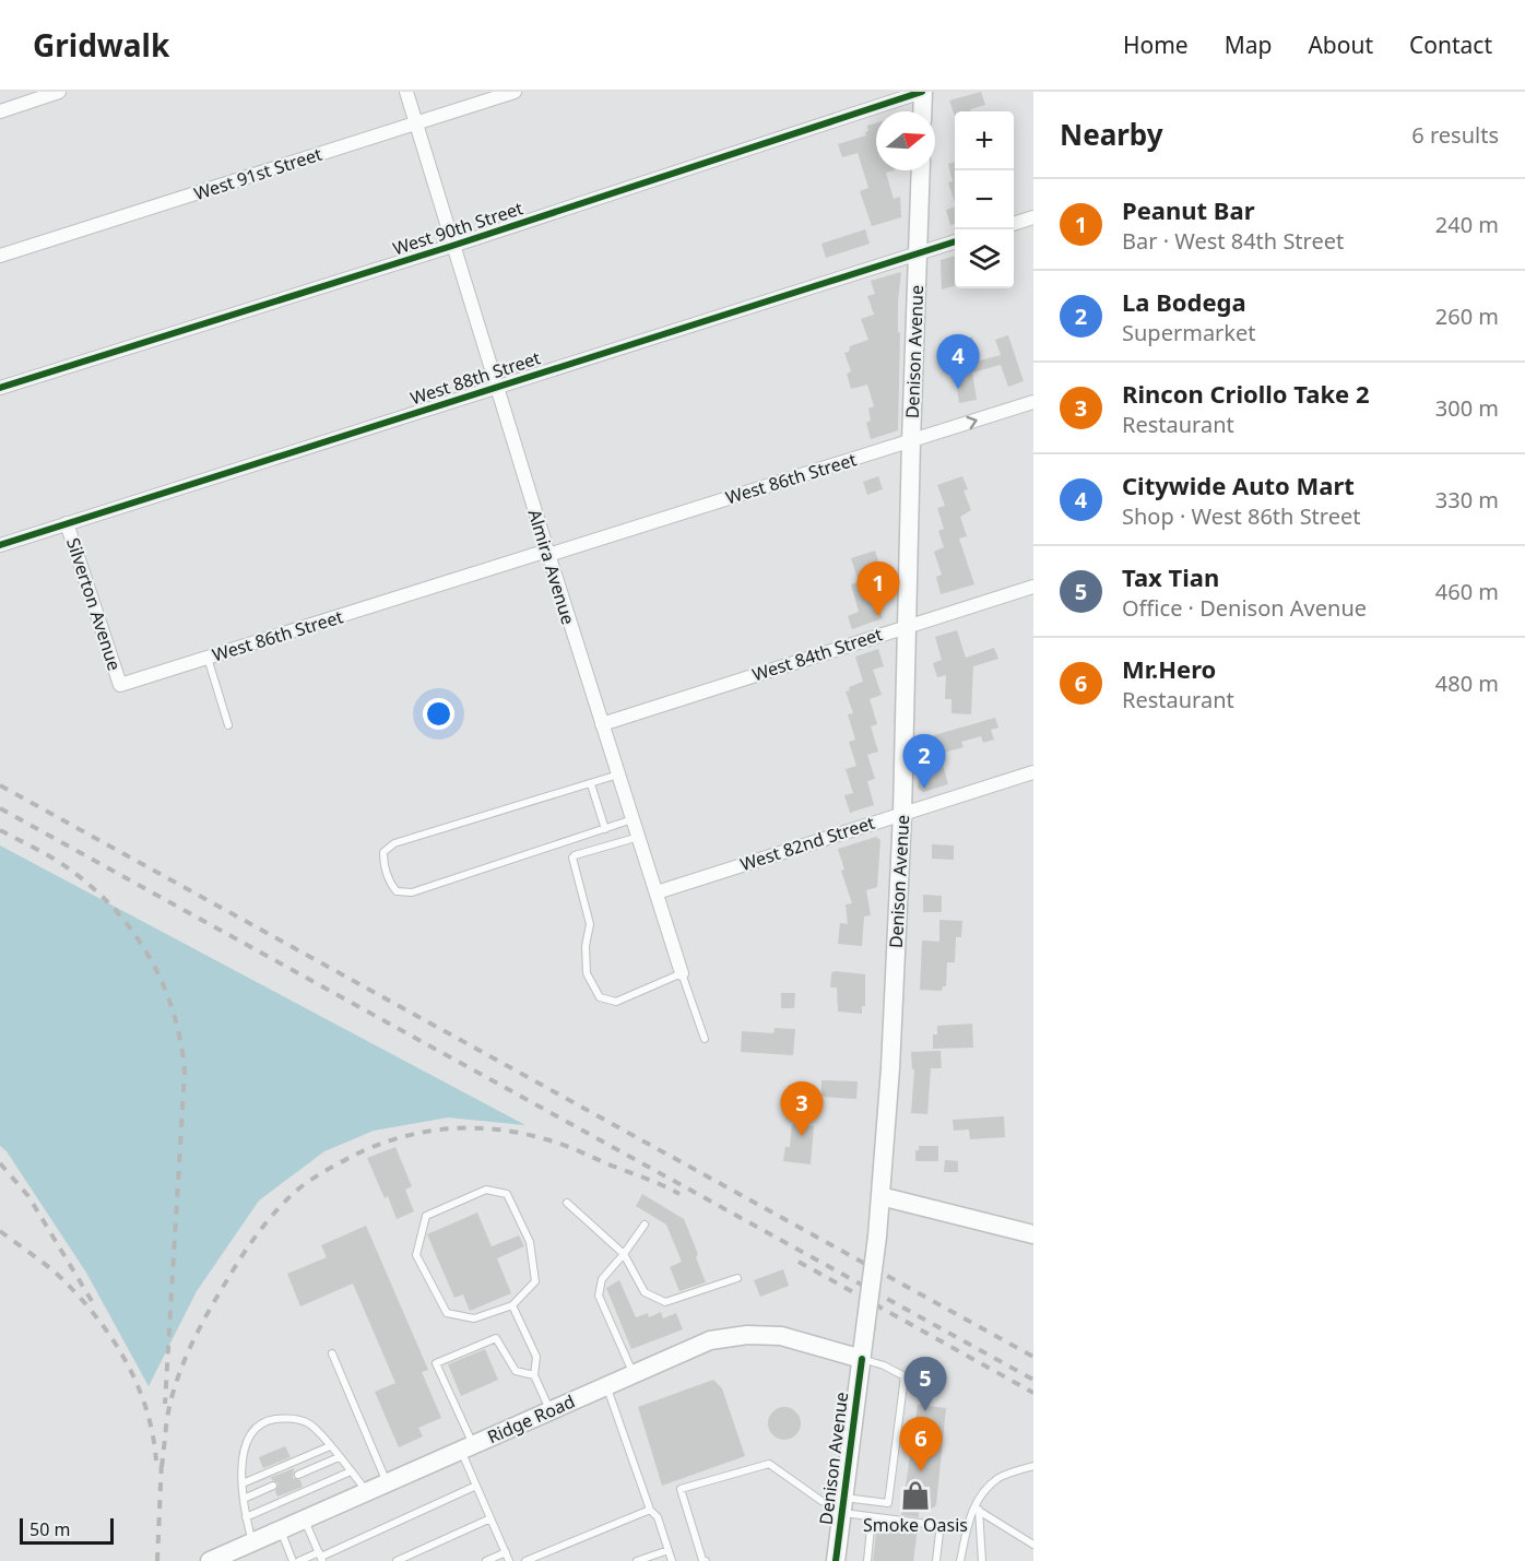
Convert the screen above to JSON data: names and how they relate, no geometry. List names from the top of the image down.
{
  "streets": {
    "main road": ["Denison Avenue", "Ridge Road"],
    "street": [
      "West 91st Street",
      "West 90th Street",
      "West 88th Street",
      "West 86th Street",
      "Almira Avenue",
      "Silverton Avenue",
      "West 84th Street",
      "West 82nd Street"
    ]
  },
  "crossings": [
    ["West 91st Street", "Almira Avenue"],
    ["West 90th Street", "Almira Avenue"],
    ["Denison Avenue", "West 88th Street"],
    ["Denison Avenue", "West 86th Street"],
    ["Denison Avenue", "West 84th Street"],
    ["Denison Avenue", "West 82nd Street"],
    ["Denison Avenue", "Ridge Road"],
    ["West 88th Street", "Almira Avenue"],
    ["West 88th Street", "Silverton Avenue"],
    ["West 86th Street", "Almira Avenue"],
    ["West 86th Street", "Silverton Avenue"],
    ["Almira Avenue", "West 84th Street"],
    ["Almira Avenue", "West 82nd Street"]
  ],
  "places": {
    "shop": ["Smoke Oasis"]
  },
  "scale_bar": "50 m",
  "north": "right",
  "page": {
    "header": "Gridwalk",
    "nav": [
      "Home",
      "Map",
      "About",
      "Contact"
    ],
    "heading": ["Nearby", "6 results"],
    "map_buttons": ["+", "−"],
    "list": [
      {
        "mark": "1",
        "name": "Peanut Bar",
        "note": "Bar · West 84th Street",
        "value": "240 m"
      },
      {
        "mark": "2",
        "name": "La Bodega",
        "note": "Supermarket",
        "value": "260 m"
      },
      {
        "mark": "3",
        "name": "Rincon Criollo Take 2",
        "note": "Restaurant",
        "value": "300 m"
      },
      {
        "mark": "4",
        "name": "Citywide Auto Mart",
        "note": "Shop · West 86th Street",
        "value": "330 m"
      },
      {
        "mark": "5",
        "name": "Tax Tian",
        "note": "Office · Denison Avenue",
        "value": "460 m"
      },
      {
        "mark": "6",
        "name": "Mr.Hero",
        "note": "Restaurant",
        "value": "480 m"
      }
    ],
    "pins": [
      "4",
      "1",
      "2",
      "3",
      "5",
      "6"
    ],
    "scale": "50 m"
  }
}
